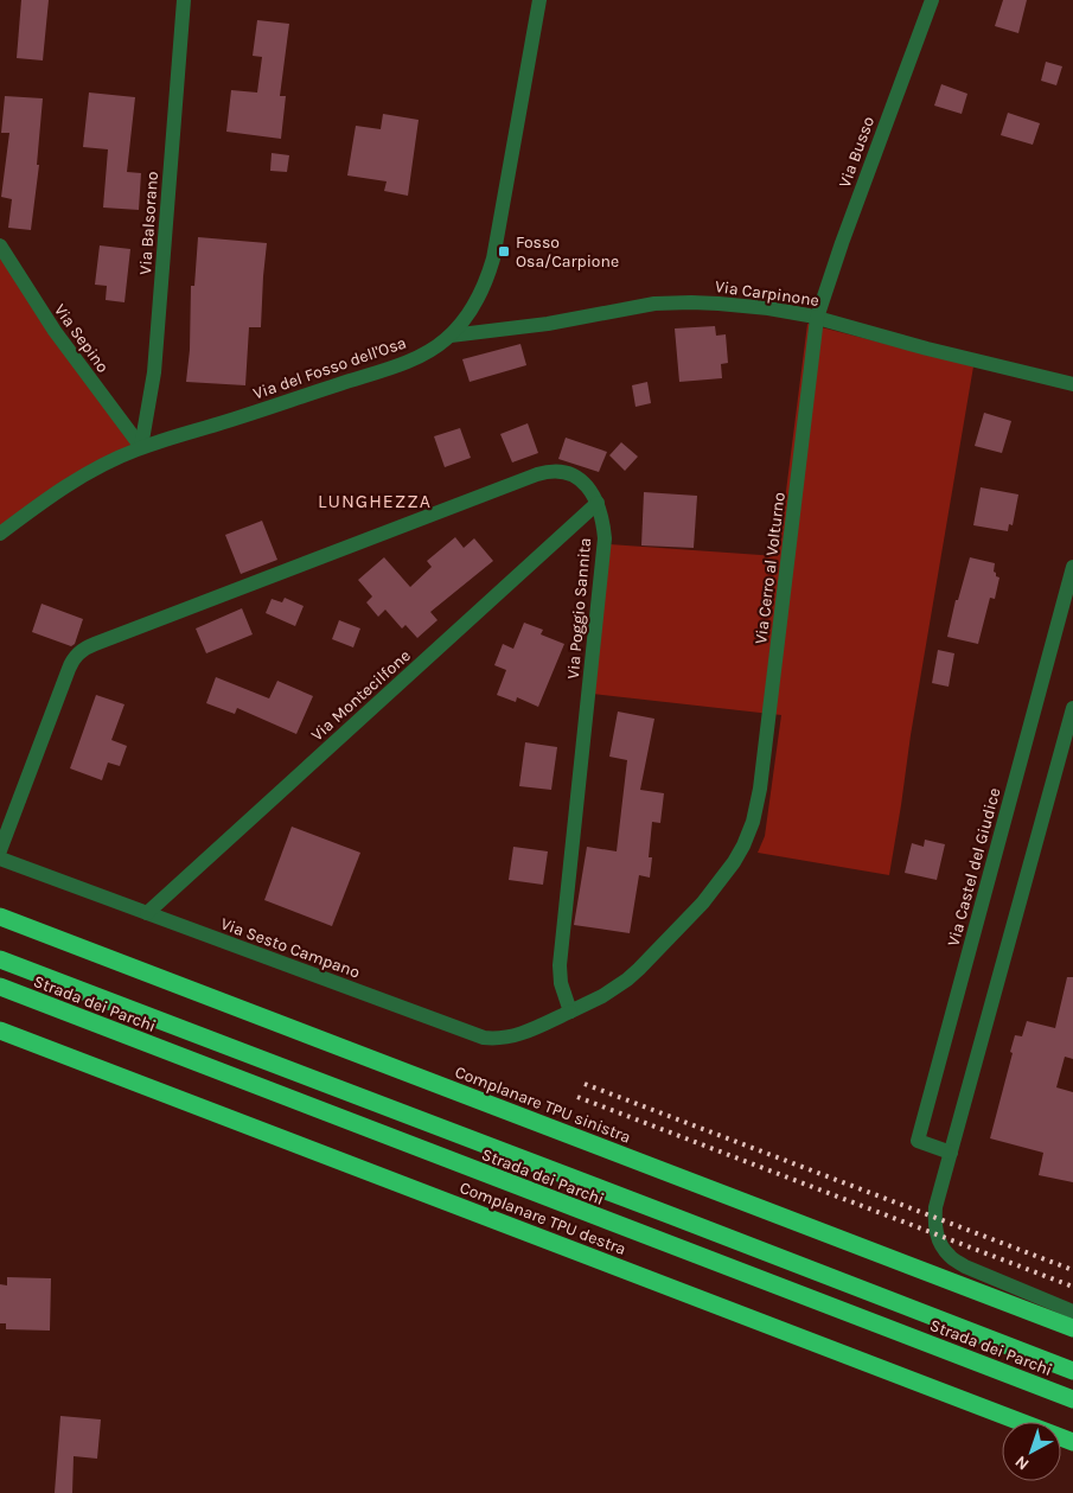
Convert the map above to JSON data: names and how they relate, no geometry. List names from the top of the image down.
{
  "streets": {
    "highway": ["Strada dei Parchi", "Complanare TPU sinistra", "Complanare TPU destra"],
    "street": [
      "Via Busso",
      "Via Balsorano",
      "Via Carpinone",
      "Via Sepino",
      "Via del Fosso dell'Osa",
      "Via Cerro al Volturno",
      "Via Poggio Sannita",
      "Via Montecilfone",
      "Via Castel del Giudice",
      "Via Sesto Campano"
    ]
  },
  "crossings": [
    ["Via Busso", "Via Carpinone"],
    ["Via Busso", "Via Cerro al Volturno"],
    ["Via Balsorano", "Via Sepino"],
    ["Via Balsorano", "Via del Fosso dell'Osa"],
    ["Via Carpinone", "Via del Fosso dell'Osa"],
    ["Via Carpinone", "Via Cerro al Volturno"],
    ["Via Sepino", "Via del Fosso dell'Osa"],
    ["Via Cerro al Volturno", "Via Poggio Sannita"],
    ["Via Cerro al Volturno", "Via Sesto Campano"],
    ["Via Poggio Sannita", "Via Montecilfone"],
    ["Via Poggio Sannita", "Via Sesto Campano"],
    ["Via Montecilfone", "Via Sesto Campano"]
  ],
  "districts": ["LUNGHEZZA"],
  "places": {
    "transit": ["Fosso Osa/Carpione"]
  },
  "north": "bottom left"
}
